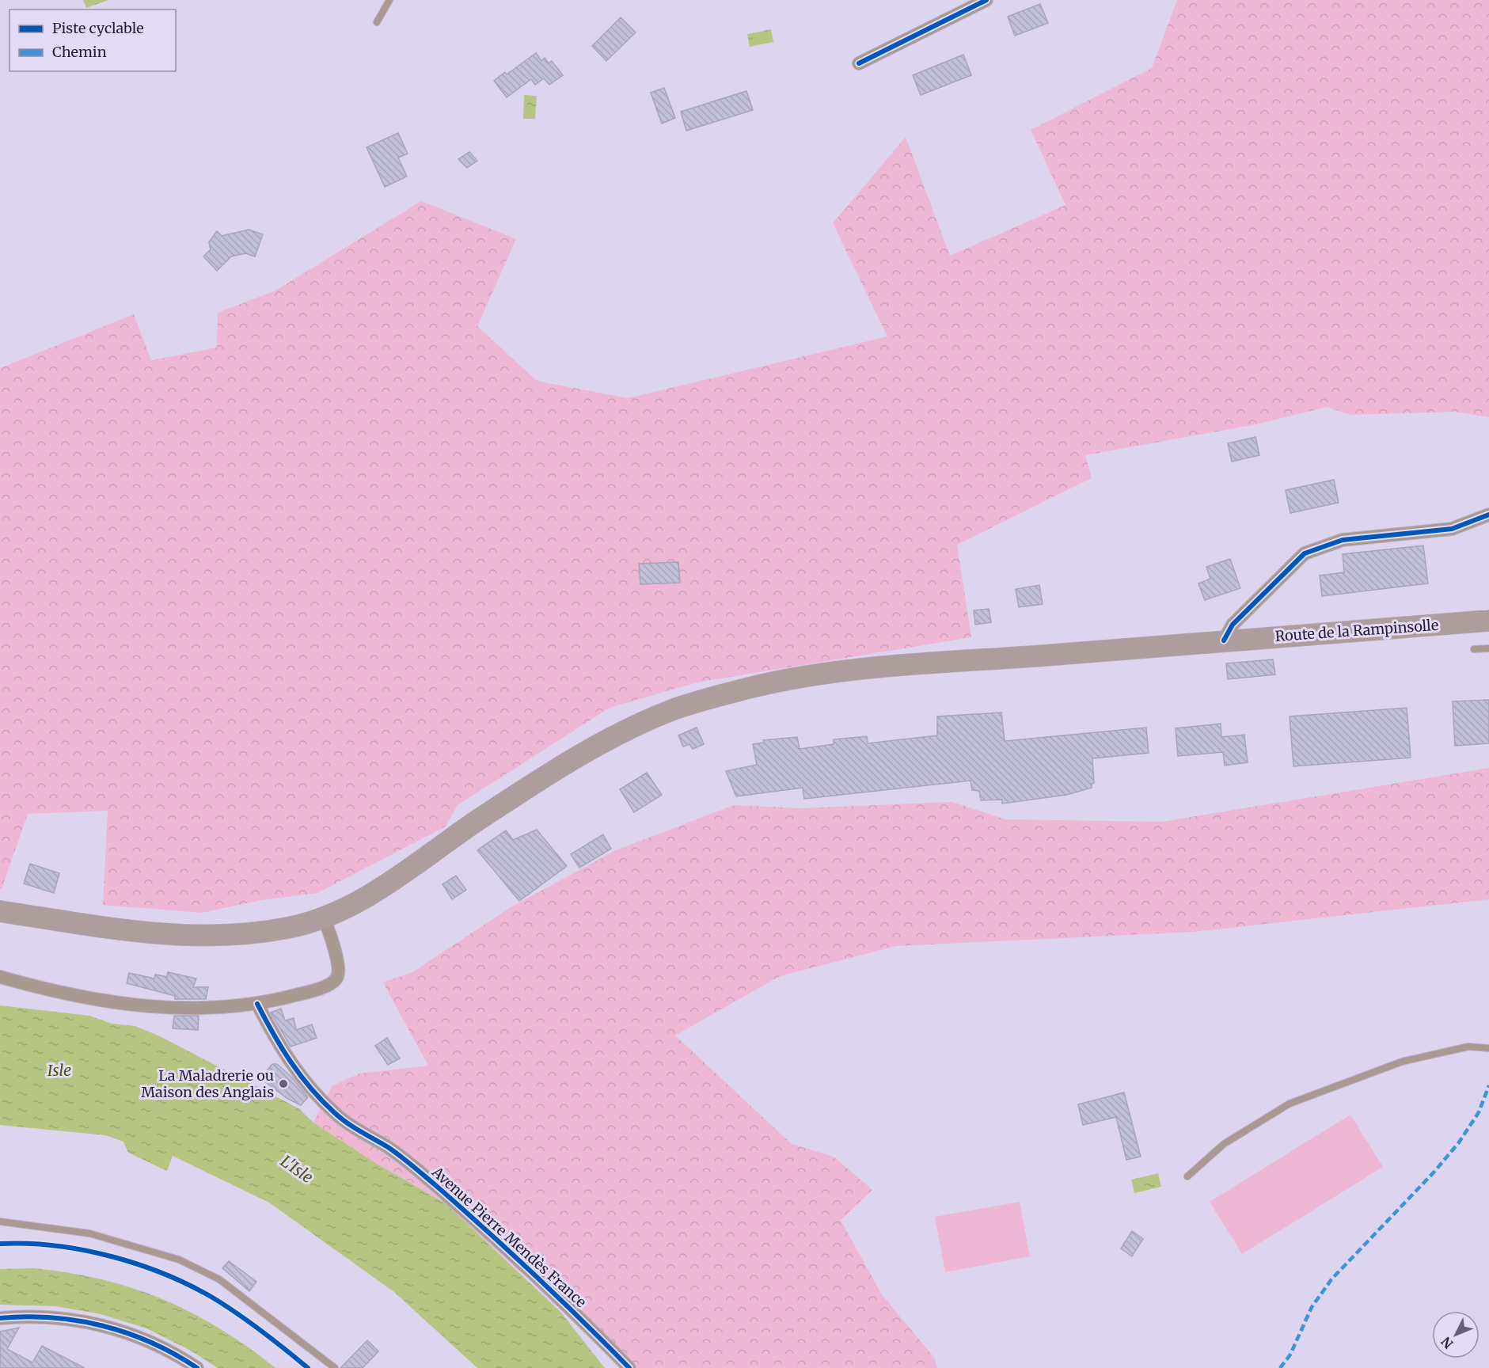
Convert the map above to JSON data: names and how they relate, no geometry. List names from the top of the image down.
{
  "streets": {
    "main road": ["Route de la Rampinsolle"],
    "street": ["Avenue Pierre Mendès France"]
  },
  "water": ["Isle", "L'Isle"],
  "places": ["La Maladrerie ou Maison des Anglais"],
  "legend": ["Piste cyclable", "Chemin"],
  "north": "bottom left"
}
